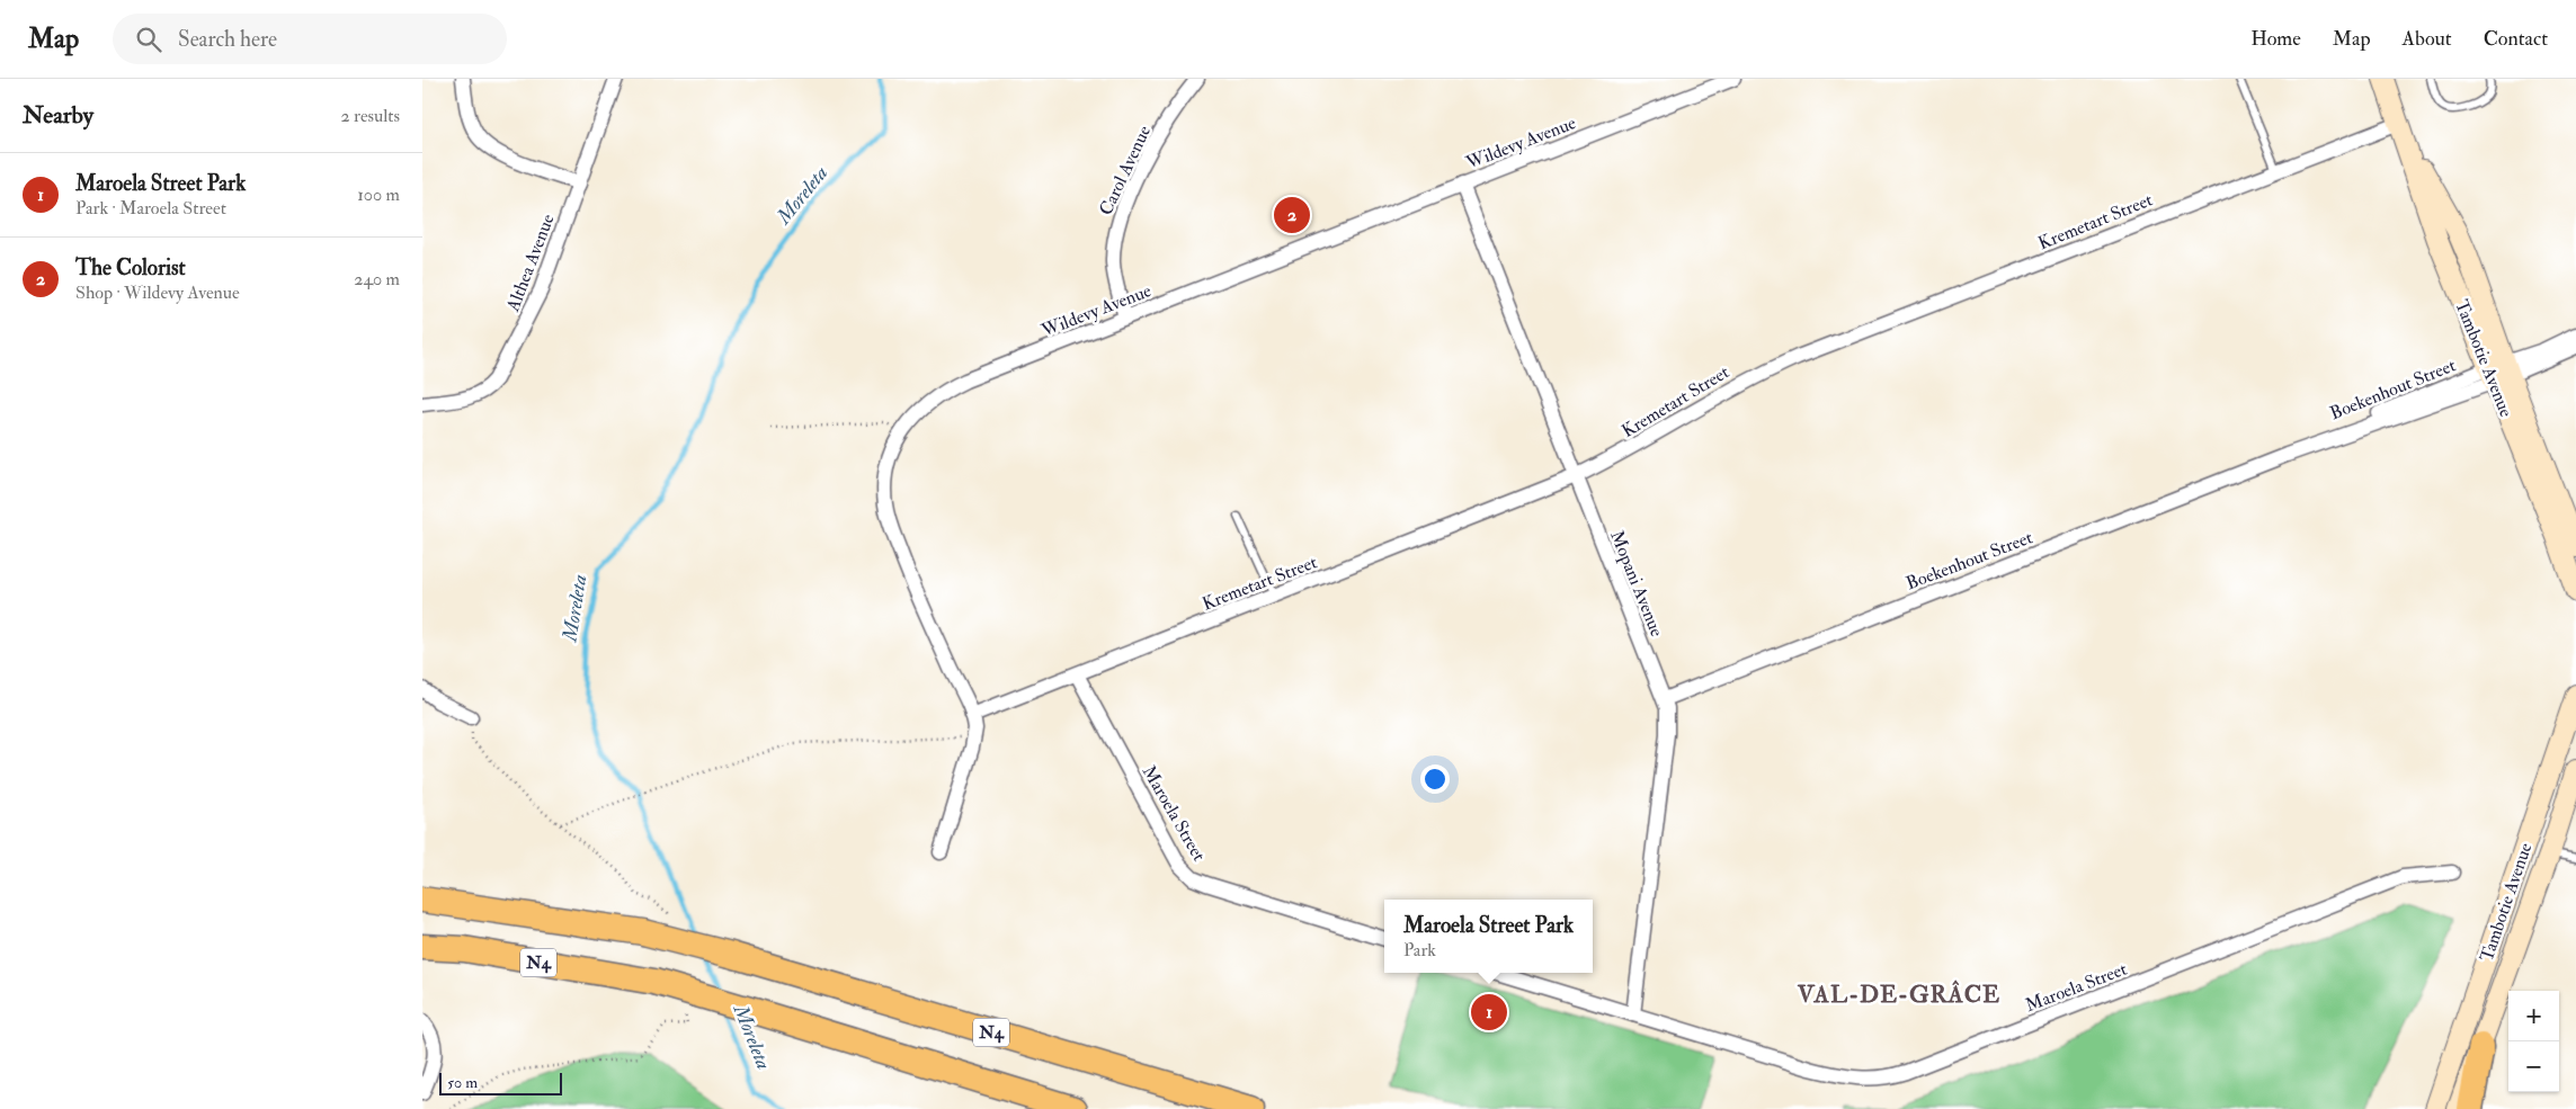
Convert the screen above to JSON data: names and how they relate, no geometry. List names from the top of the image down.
{
  "streets": {
    "highway": ["N4"],
    "main road": ["Tambotie Avenue"],
    "street": [
      "Wildevy Avenue",
      "Carol Avenue",
      "Kremetart Street",
      "Althea Avenue",
      "Boekenhout Street",
      "Mopani Avenue",
      "Maroela Street"
    ]
  },
  "crossings": [
    ["Wildevy Avenue", "Carol Avenue"],
    ["Wildevy Avenue", "Kremetart Street"],
    ["Wildevy Avenue", "Mopani Avenue"],
    ["Kremetart Street", "Tambotie Avenue"],
    ["Kremetart Street", "Mopani Avenue"],
    ["Kremetart Street", "Maroela Street"],
    ["Tambotie Avenue", "Boekenhout Street"],
    ["Boekenhout Street", "Mopani Avenue"],
    ["Mopani Avenue", "Maroela Street"]
  ],
  "districts": ["VAL-DE-GRÂCE"],
  "water": ["Moreleta"],
  "scale_bar": "50 m",
  "page": {
    "header": "Map",
    "search": "Search here",
    "nav": [
      "Home",
      "Map",
      "About",
      "Contact"
    ],
    "heading": ["Nearby", "2 results"],
    "list": [
      {
        "mark": "1",
        "name": "Maroela Street Park",
        "note": "Park · Maroela Street",
        "value": "100 m"
      },
      {
        "mark": "2",
        "name": "The Colorist",
        "note": "Shop · Wildevy Avenue",
        "value": "240 m"
      }
    ],
    "pins": ["2", "1"],
    "popup": ["Maroela Street Park", "Park"],
    "map_buttons": ["+", "−"],
    "scale": "50 m"
  }
}
